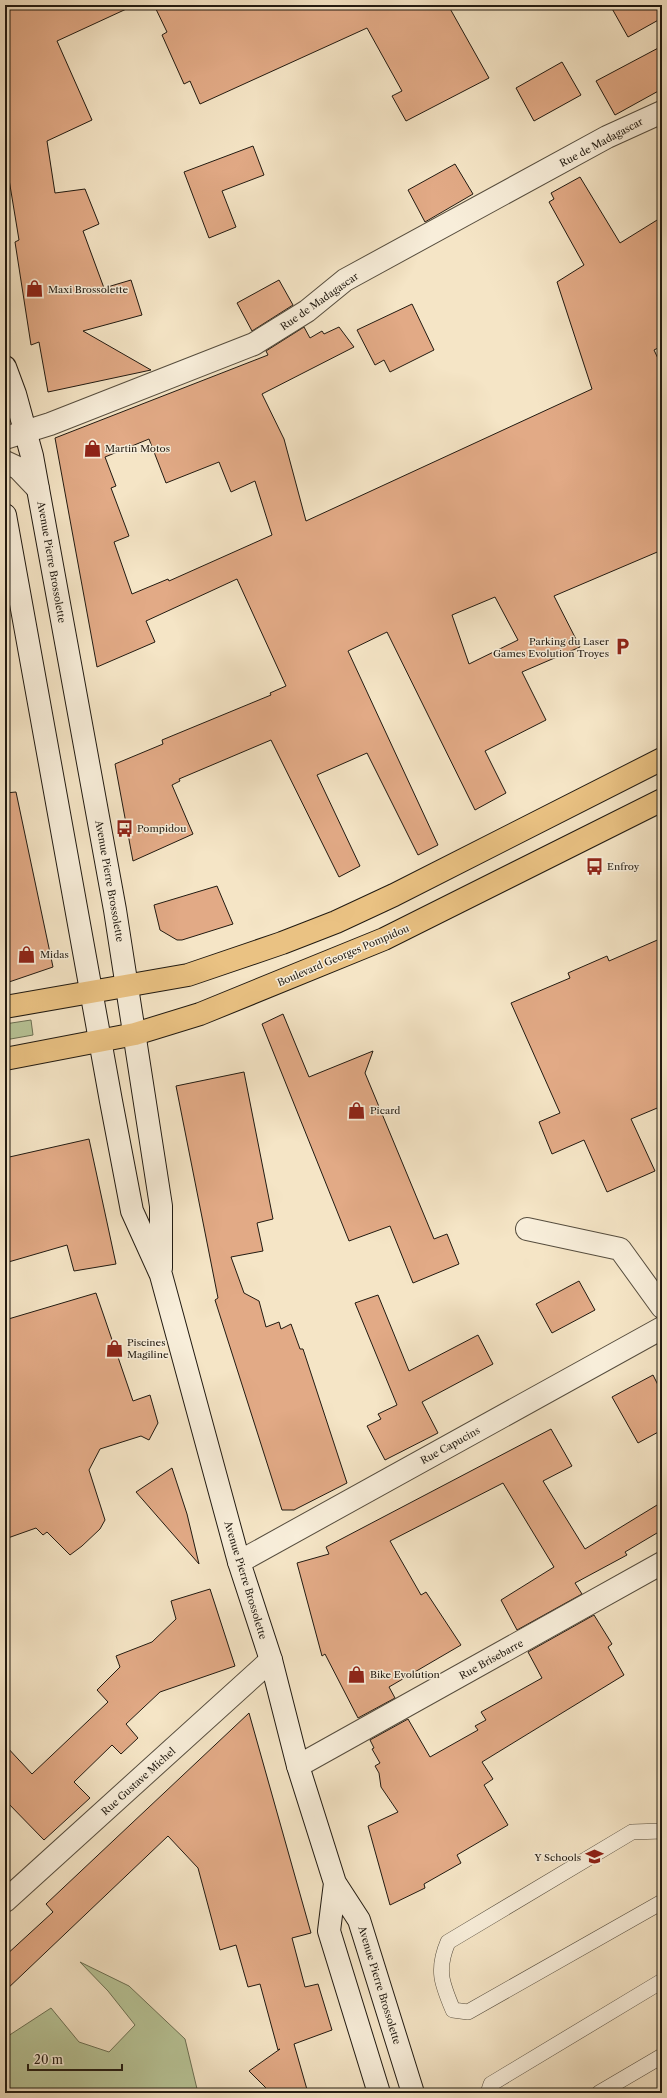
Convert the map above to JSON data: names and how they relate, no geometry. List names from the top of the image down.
{
  "streets": {
    "main road": [
      "Rue de Madagascar",
      "Avenue Pierre Brossolette",
      "Boulevard Georges Pompidou",
      "Rue Capucins",
      "Rue Brisebarre",
      "Rue Gustave Michel"
    ]
  },
  "crossings": [
    ["Rue de Madagascar", "Avenue Pierre Brossolette"],
    ["Avenue Pierre Brossolette", "Boulevard Georges Pompidou"],
    ["Avenue Pierre Brossolette", "Rue Capucins"],
    ["Avenue Pierre Brossolette", "Rue Brisebarre"],
    ["Avenue Pierre Brossolette", "Rue Gustave Michel"]
  ],
  "places": {
    "shop": [
      "Maxi Brossolette",
      "Martin Motos",
      "Midas",
      "Picard",
      "Piscines Magiline",
      "Bike Evolution"
    ],
    "parking": ["Parking du Laser Games Evolution Troyes"],
    "bus stop": ["Pompidou", "Enfroy"],
    "school or university": ["Y Schools"]
  },
  "scale_bar": "20 m"
}
